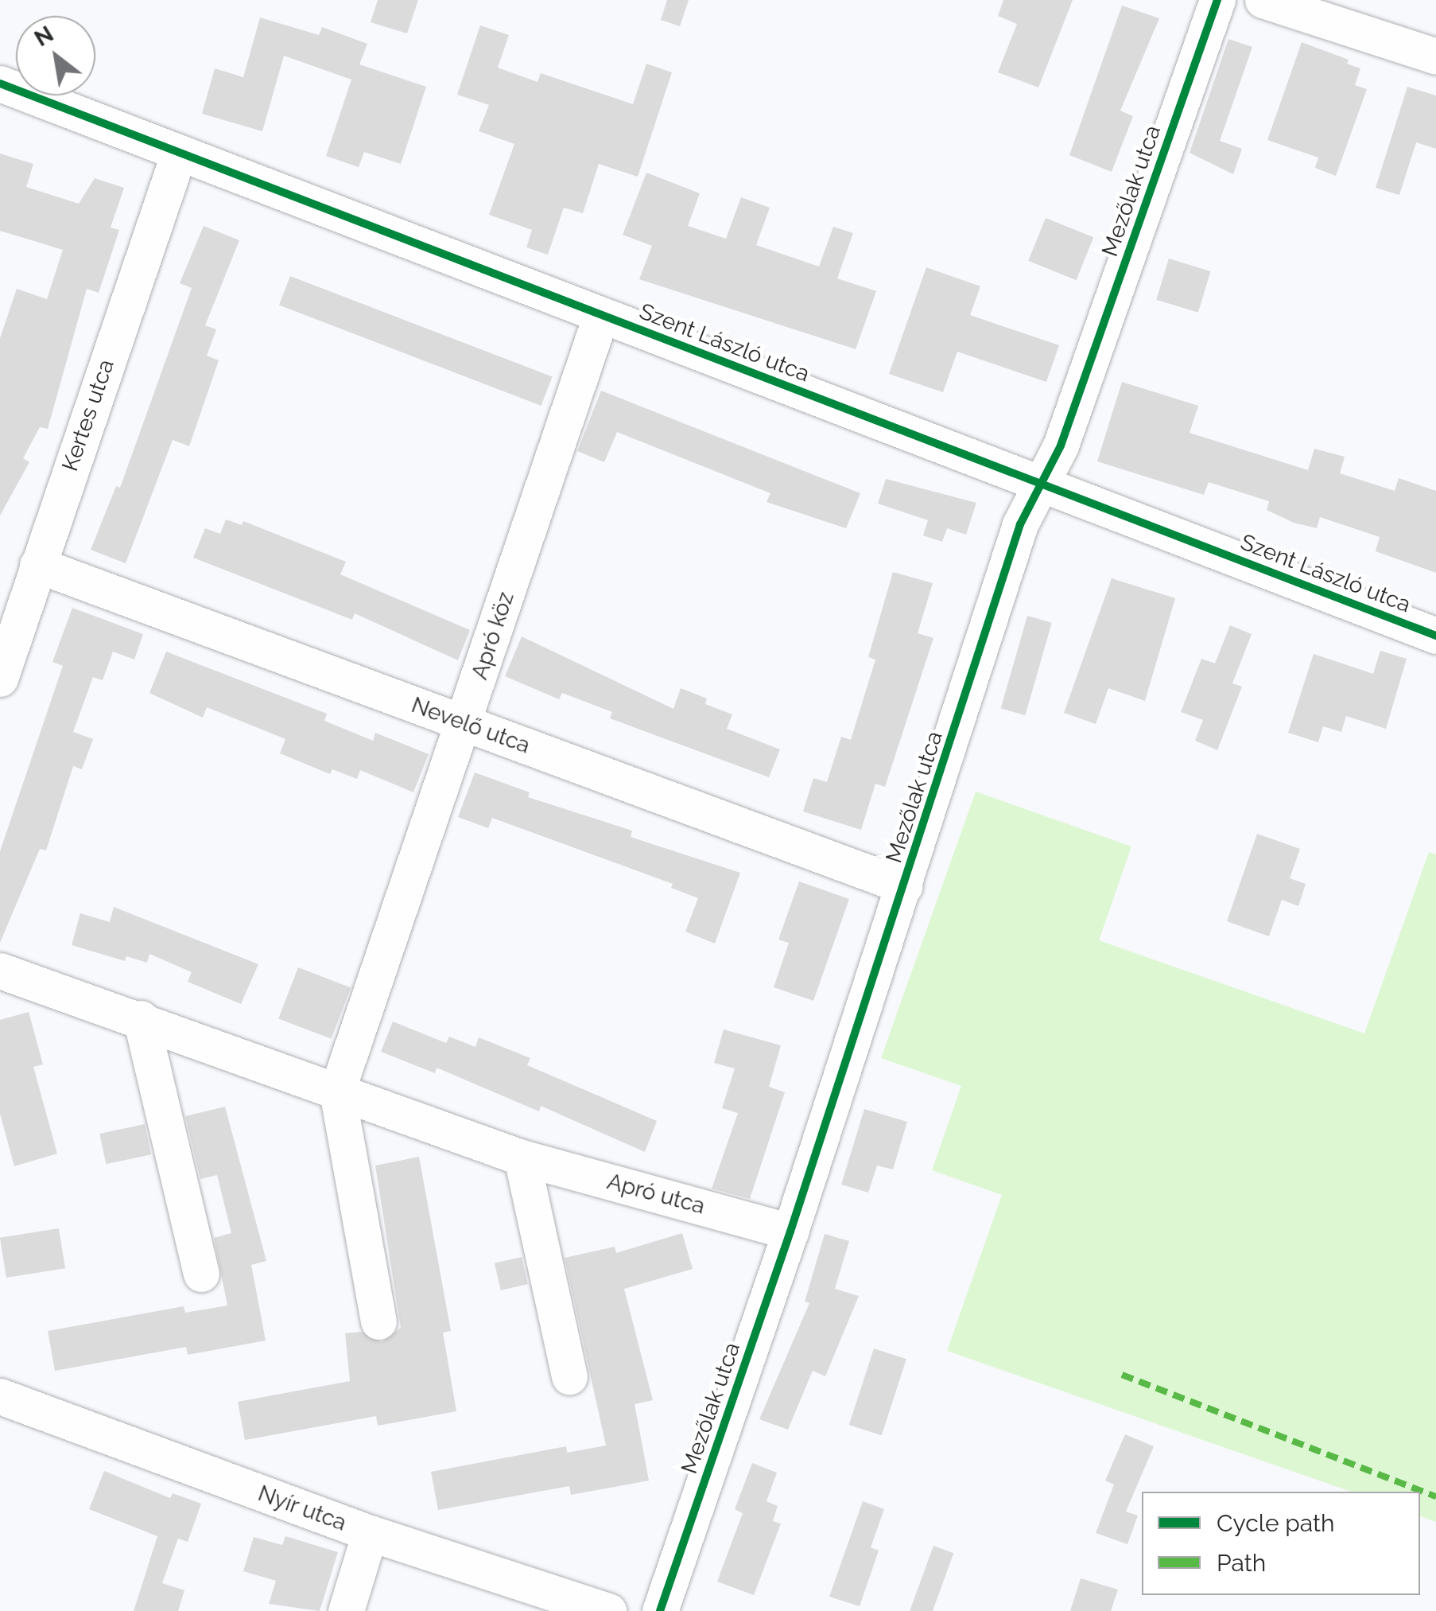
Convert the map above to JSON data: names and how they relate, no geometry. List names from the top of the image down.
{
  "streets": {
    "street": [
      "Mezőlak utca",
      "Szent László utca",
      "Kertes utca",
      "Apró köz",
      "Nevelő utca",
      "Apró utca",
      "Nyír utca"
    ]
  },
  "crossings": [
    ["Mezőlak utca", "Szent László utca"],
    ["Mezőlak utca", "Nevelő utca"],
    ["Mezőlak utca", "Apró utca"],
    ["Szent László utca", "Kertes utca"],
    ["Szent László utca", "Apró köz"],
    ["Kertes utca", "Nevelő utca"],
    ["Apró köz", "Nevelő utca"],
    ["Apró köz", "Apró utca"]
  ],
  "legend": ["Cycle path", "Path"],
  "north": "top left"
}
